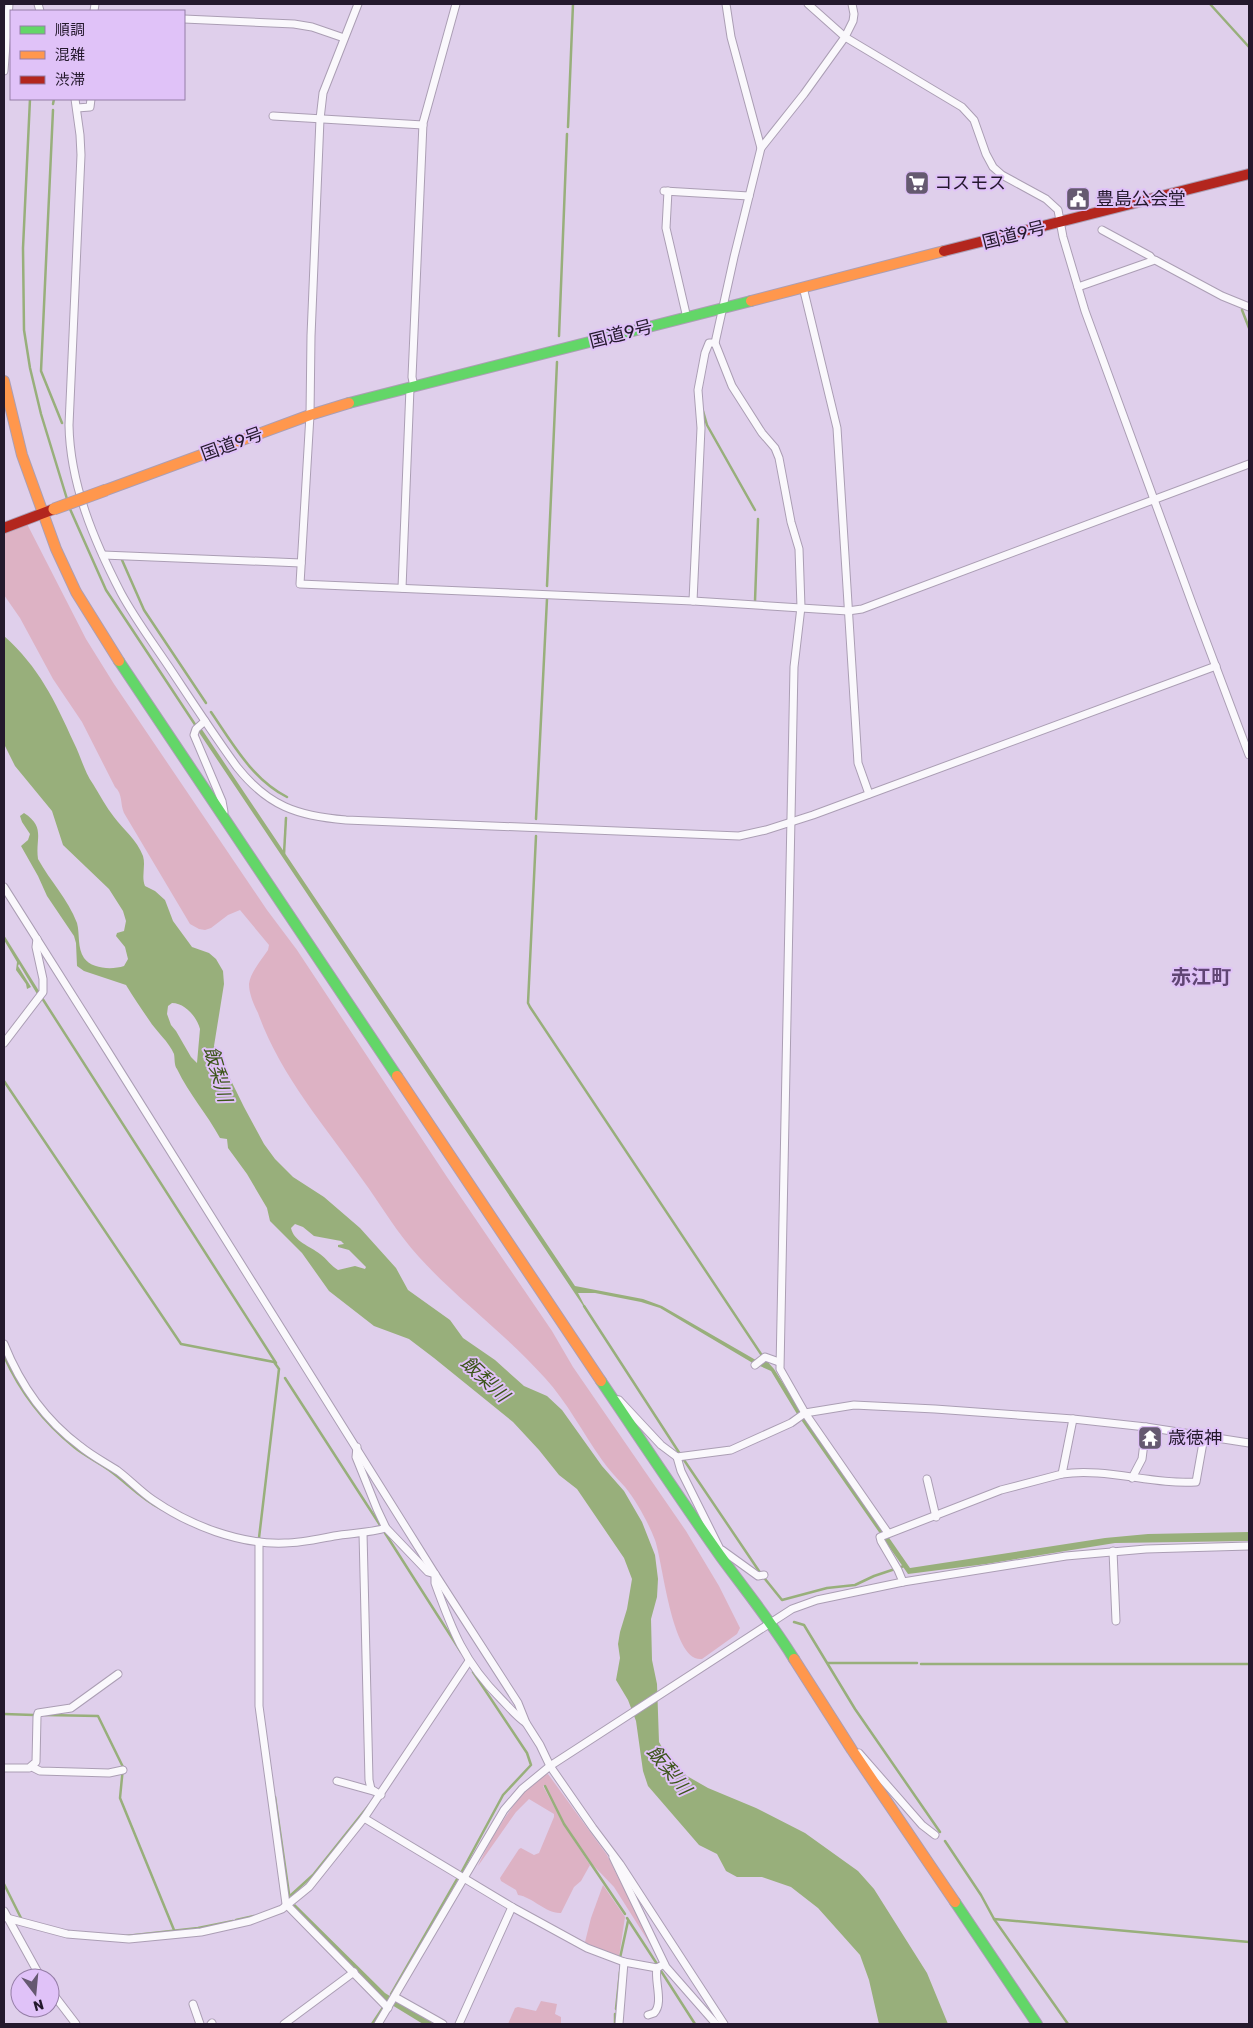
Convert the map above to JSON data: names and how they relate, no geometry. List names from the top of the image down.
{
  "streets": {
    "main road": ["国道9号"]
  },
  "districts": ["赤江町"],
  "water": ["飯梨川"],
  "places": {
    "supermarket": ["コスモス"],
    "public building": ["豊島公会堂"],
    "temple": ["歳徳神"]
  },
  "legend": ["順調", "混雑", "渋滞"],
  "north": "bottom"
}
